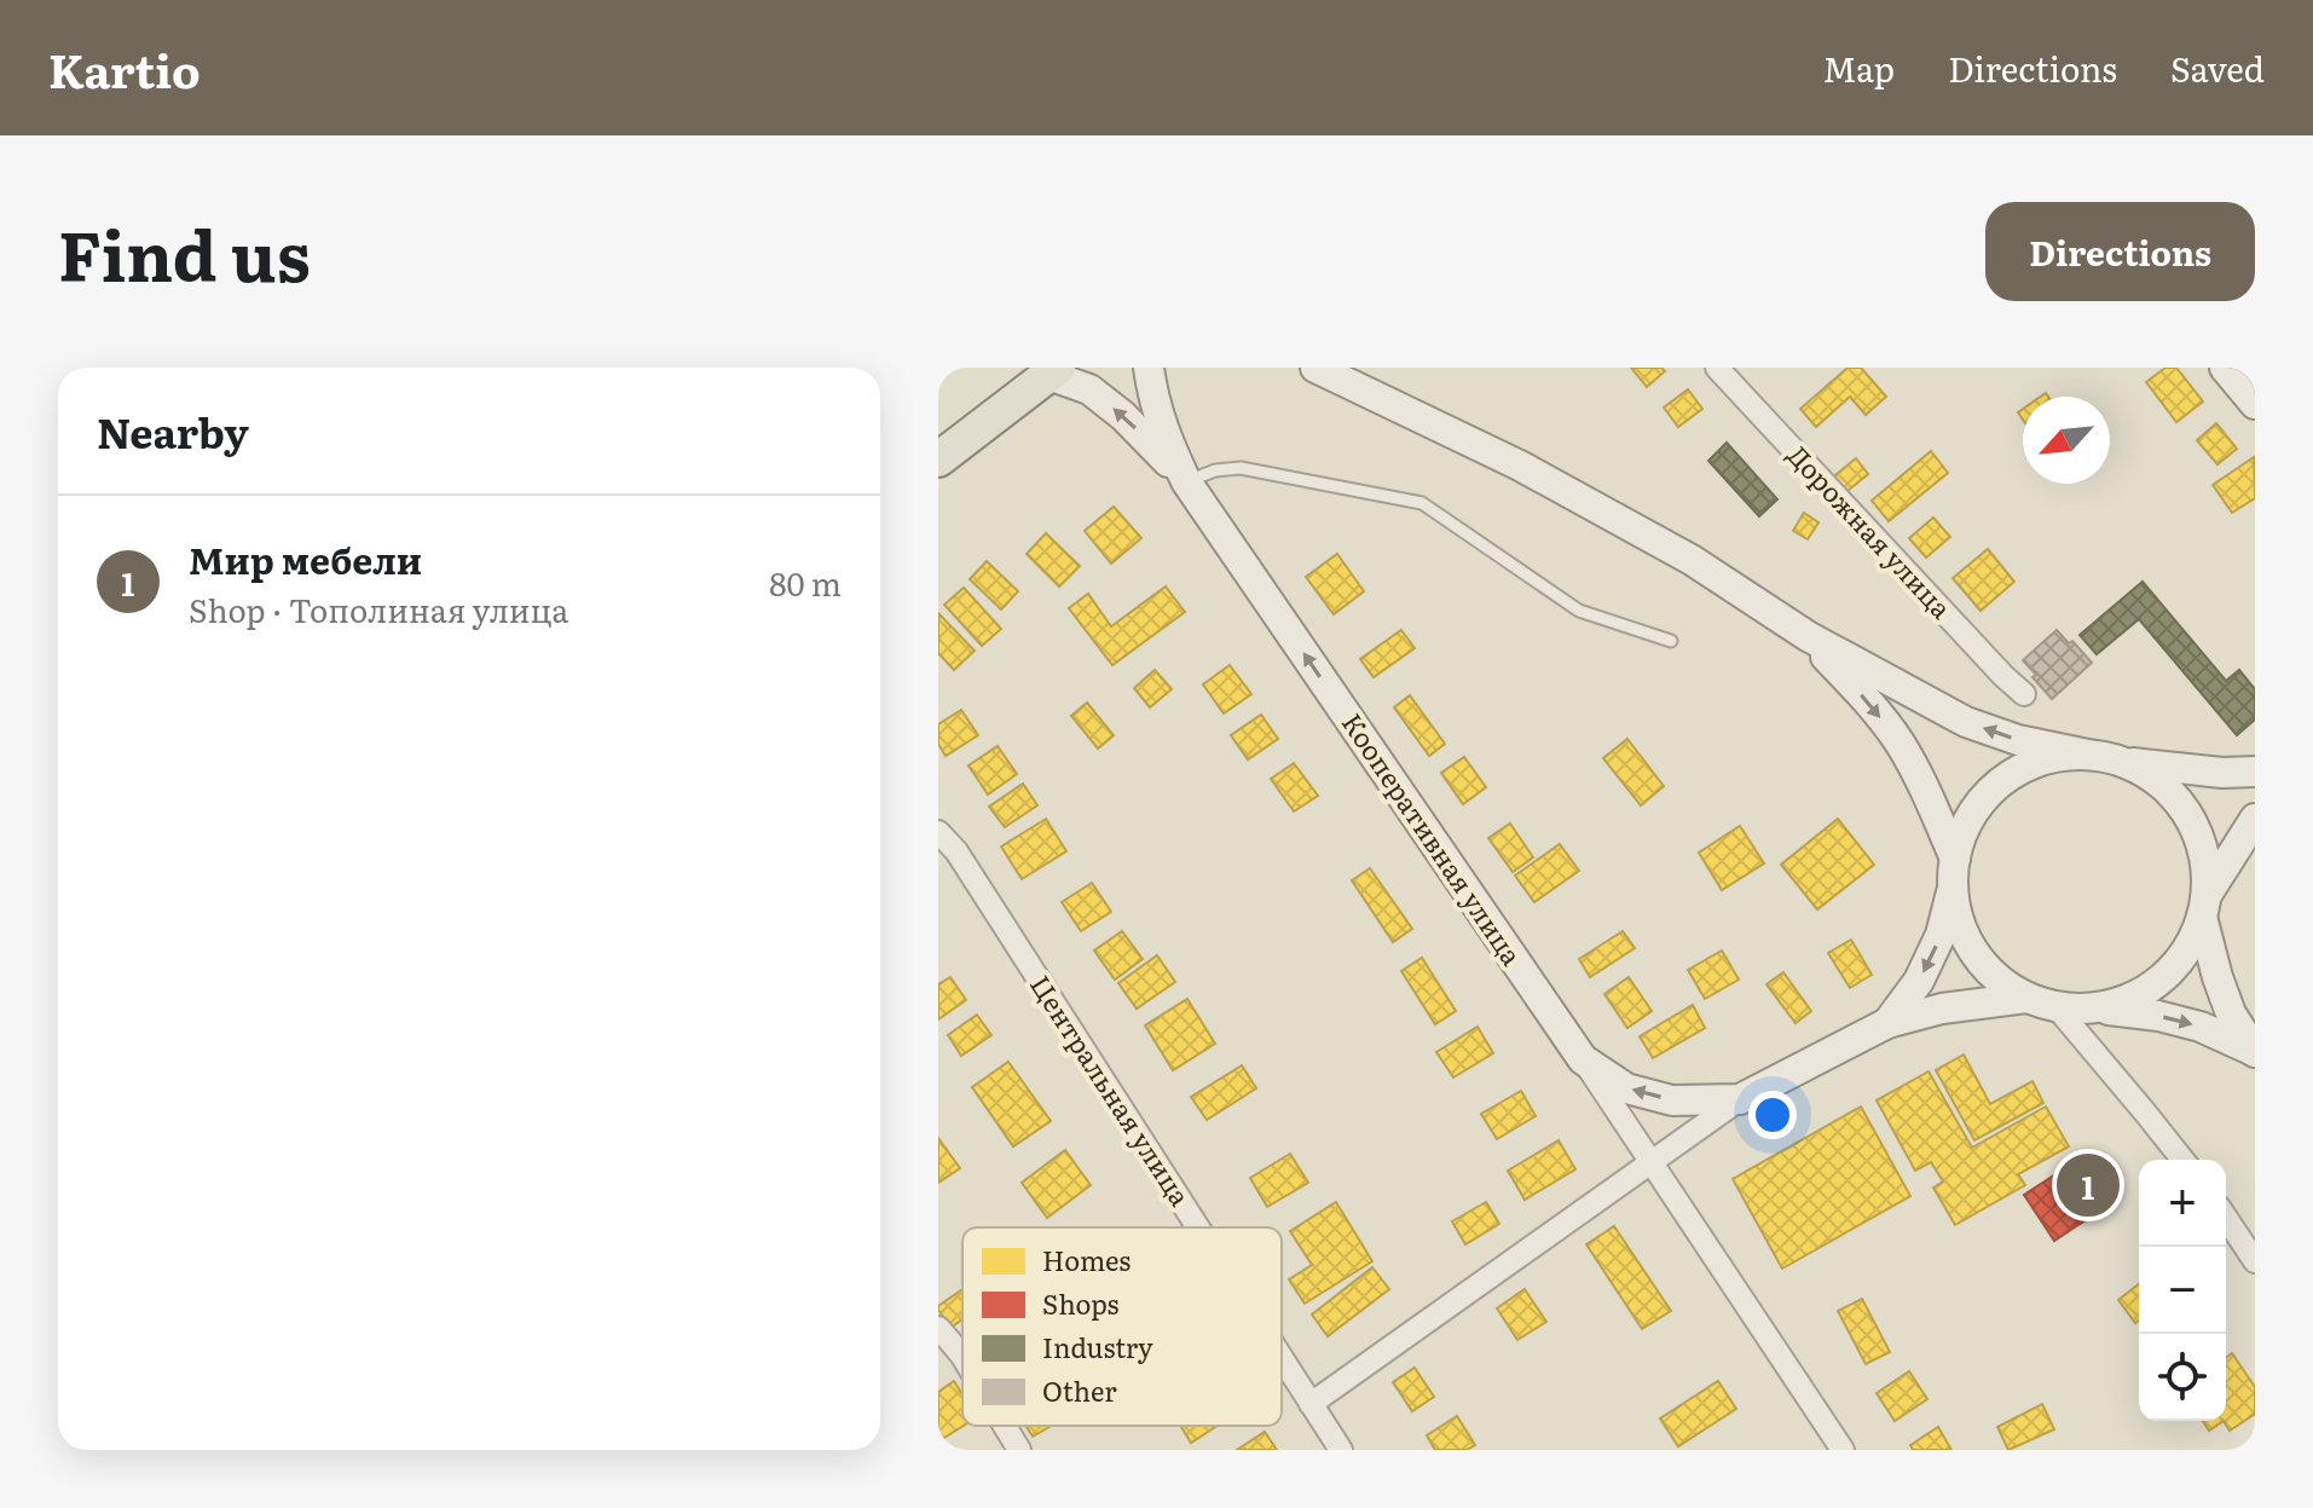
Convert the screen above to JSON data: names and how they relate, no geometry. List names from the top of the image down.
{
  "streets": {
    "main road": ["Кооперативная улица"],
    "street": ["Дорожная улица", "Центральная улица"]
  },
  "one_way": ["Кооперативная улица"],
  "legend": [
    "Homes",
    "Shops",
    "Industry",
    "Other"
  ],
  "north": "bottom left",
  "page": {
    "header": "Kartio",
    "nav": ["Map", "Directions", "Saved"],
    "title": "Find us",
    "buttons": "Directions",
    "heading": "Nearby",
    "list": [
      {
        "mark": "1",
        "name": "Мир мебели",
        "note": "Shop · Тополиная улица",
        "value": "80 m"
      }
    ],
    "pins": "1",
    "map_buttons": ["+", "−"]
  }
}
